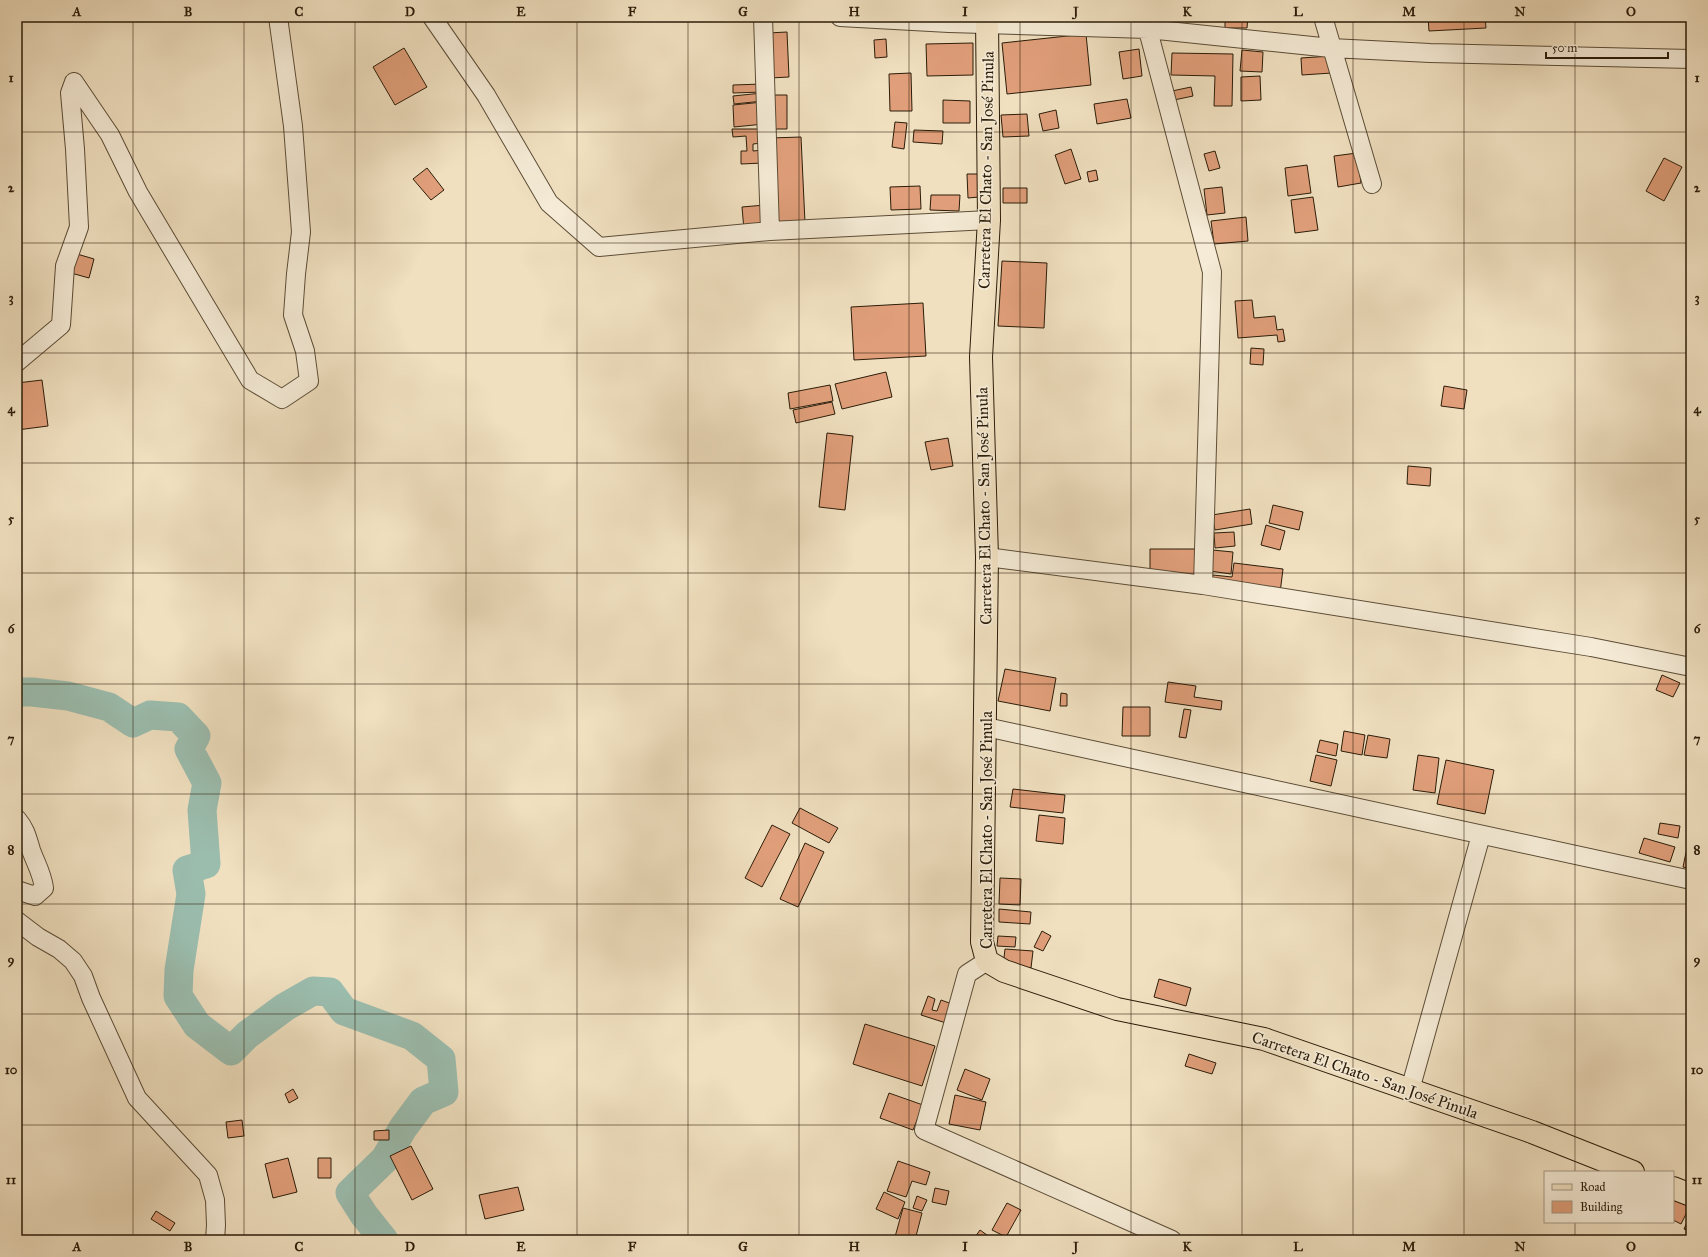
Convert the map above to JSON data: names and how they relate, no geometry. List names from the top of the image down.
{
  "streets": {
    "main road": ["Carretera El Chato - San José Pinula"]
  },
  "legend": ["Road", "Building"],
  "scale_bar": "50 m",
  "grid": {
    "columns": [
      "A",
      "B",
      "C",
      "D",
      "E",
      "F",
      "G",
      "H",
      "I",
      "J",
      "K",
      "L",
      "M",
      "N",
      "O"
    ],
    "rows": [
      "1",
      "2",
      "3",
      "4",
      "5",
      "6",
      "7",
      "8",
      "9",
      "10",
      "11"
    ]
  }
}
